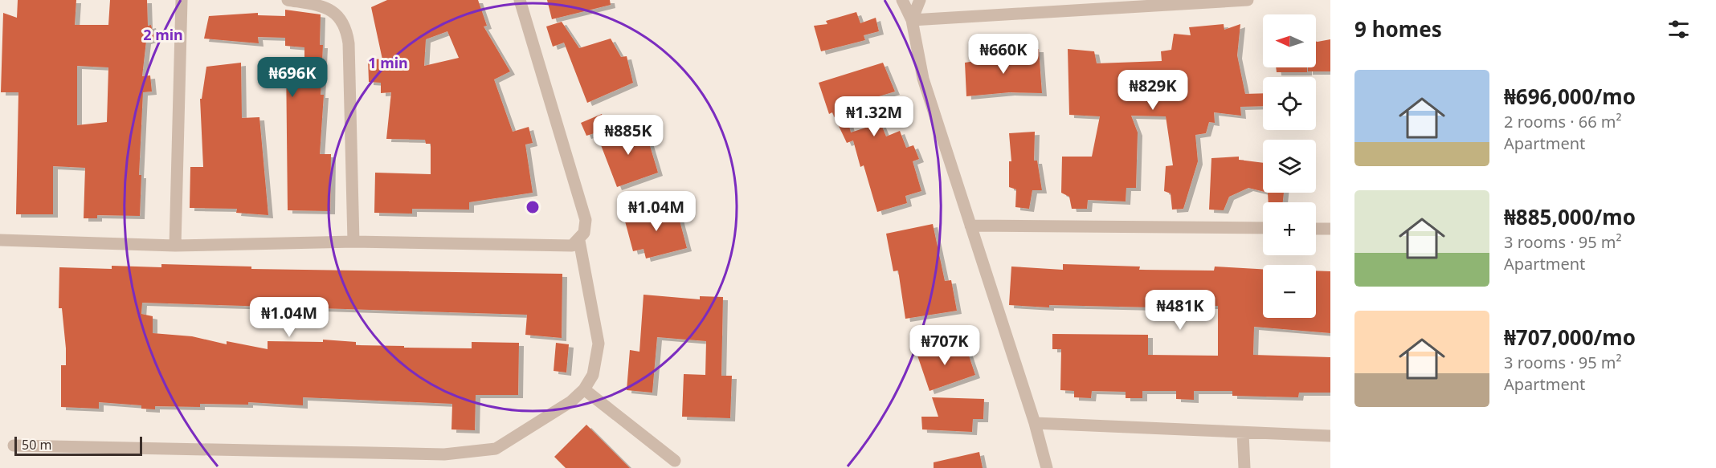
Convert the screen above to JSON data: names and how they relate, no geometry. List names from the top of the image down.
{
  "scale_bar": "50 m",
  "north": "left",
  "page": {
    "heading": "9 homes",
    "map_buttons": ["+", "−"],
    "price": [
      "₦660K",
      "₦696K",
      "₦829K",
      "₦1.32M",
      "₦885K",
      "₦1.04M",
      "₦481K",
      "₦1.04M",
      "₦707K"
    ],
    "list": [
      {
        "name": "₦696,000/mo",
        "note": "2 rooms · 66 m² · Apartment"
      },
      {
        "name": "₦885,000/mo",
        "note": "3 rooms · 95 m² · Apartment"
      },
      {
        "name": "₦707,000/mo",
        "note": "3 rooms · 95 m² · Apartment"
      }
    ],
    "scale": "50 m"
  },
  "rings": ["2 min", "1 min"]
}
